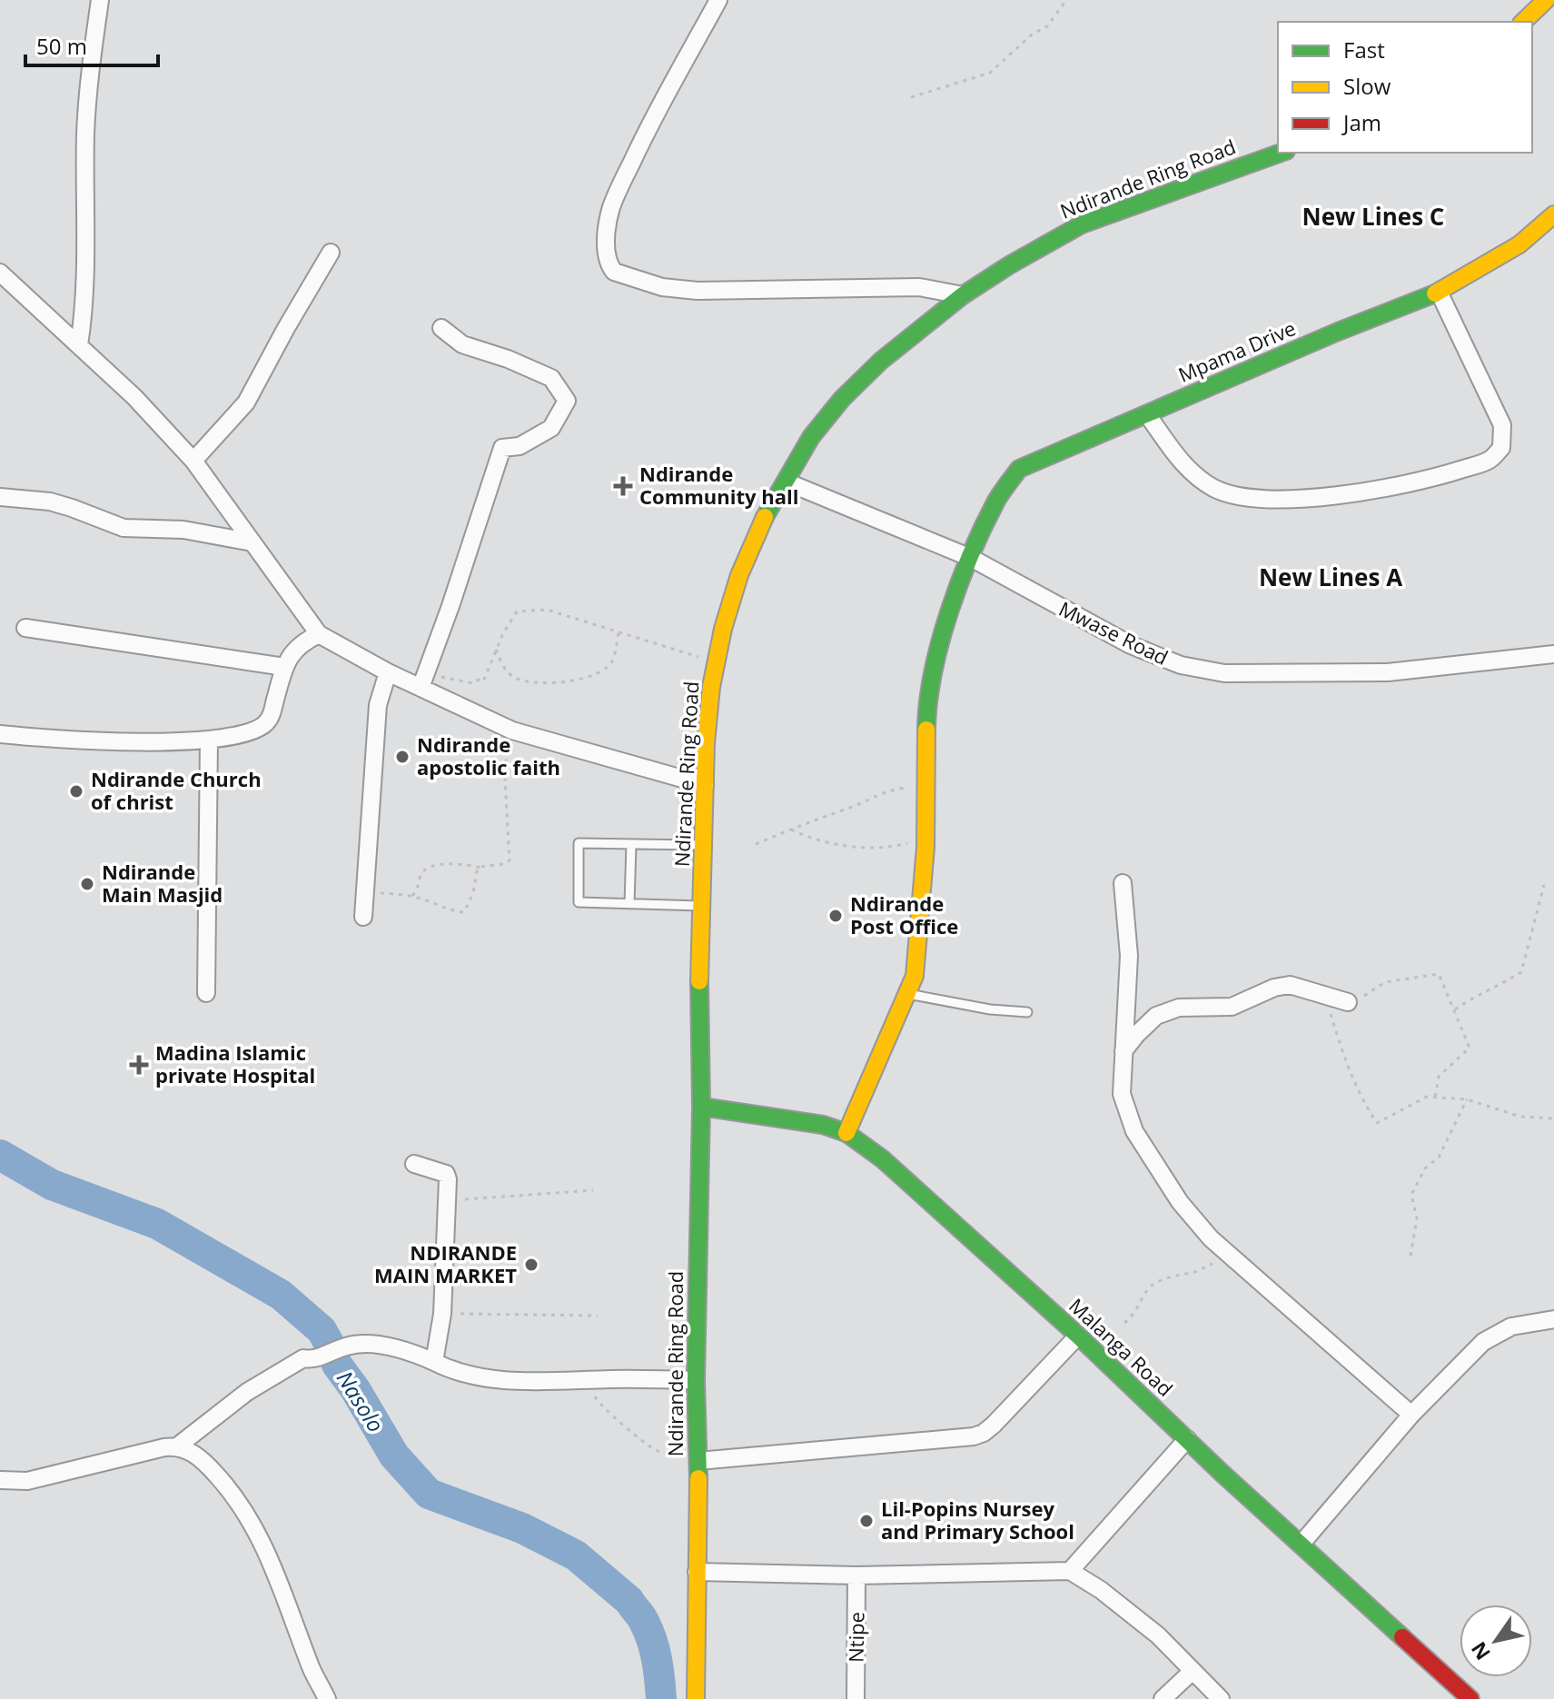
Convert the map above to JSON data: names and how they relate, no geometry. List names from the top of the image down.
{
  "streets": {
    "street": [
      "Ndirande Ring Road",
      "Mpama Drive",
      "Mwase Road",
      "Malanga Road",
      "Ntipe"
    ]
  },
  "crossings": [
    ["Ndirande Ring Road", "Mwase Road"],
    ["Ndirande Ring Road", "Malanga Road"],
    ["Mpama Drive", "Mwase Road"],
    ["Mpama Drive", "Malanga Road"]
  ],
  "districts": ["New Lines C", "New Lines A"],
  "water": ["Nasolo"],
  "places": {
    "health": ["Ndirande Community hall", "Madina Islamic private Hospital"],
    "other": [
      "Ndirande apostolic faith",
      "Ndirande Church of christ",
      "Ndirande Main Masjid",
      "Ndirande Post Office",
      "NDIRANDE MAIN MARKET",
      "Lil-Popins Nursey and Primary School"
    ]
  },
  "legend": ["Fast", "Slow", "Jam"],
  "scale_bar": "50 m",
  "north": "bottom left"
}
